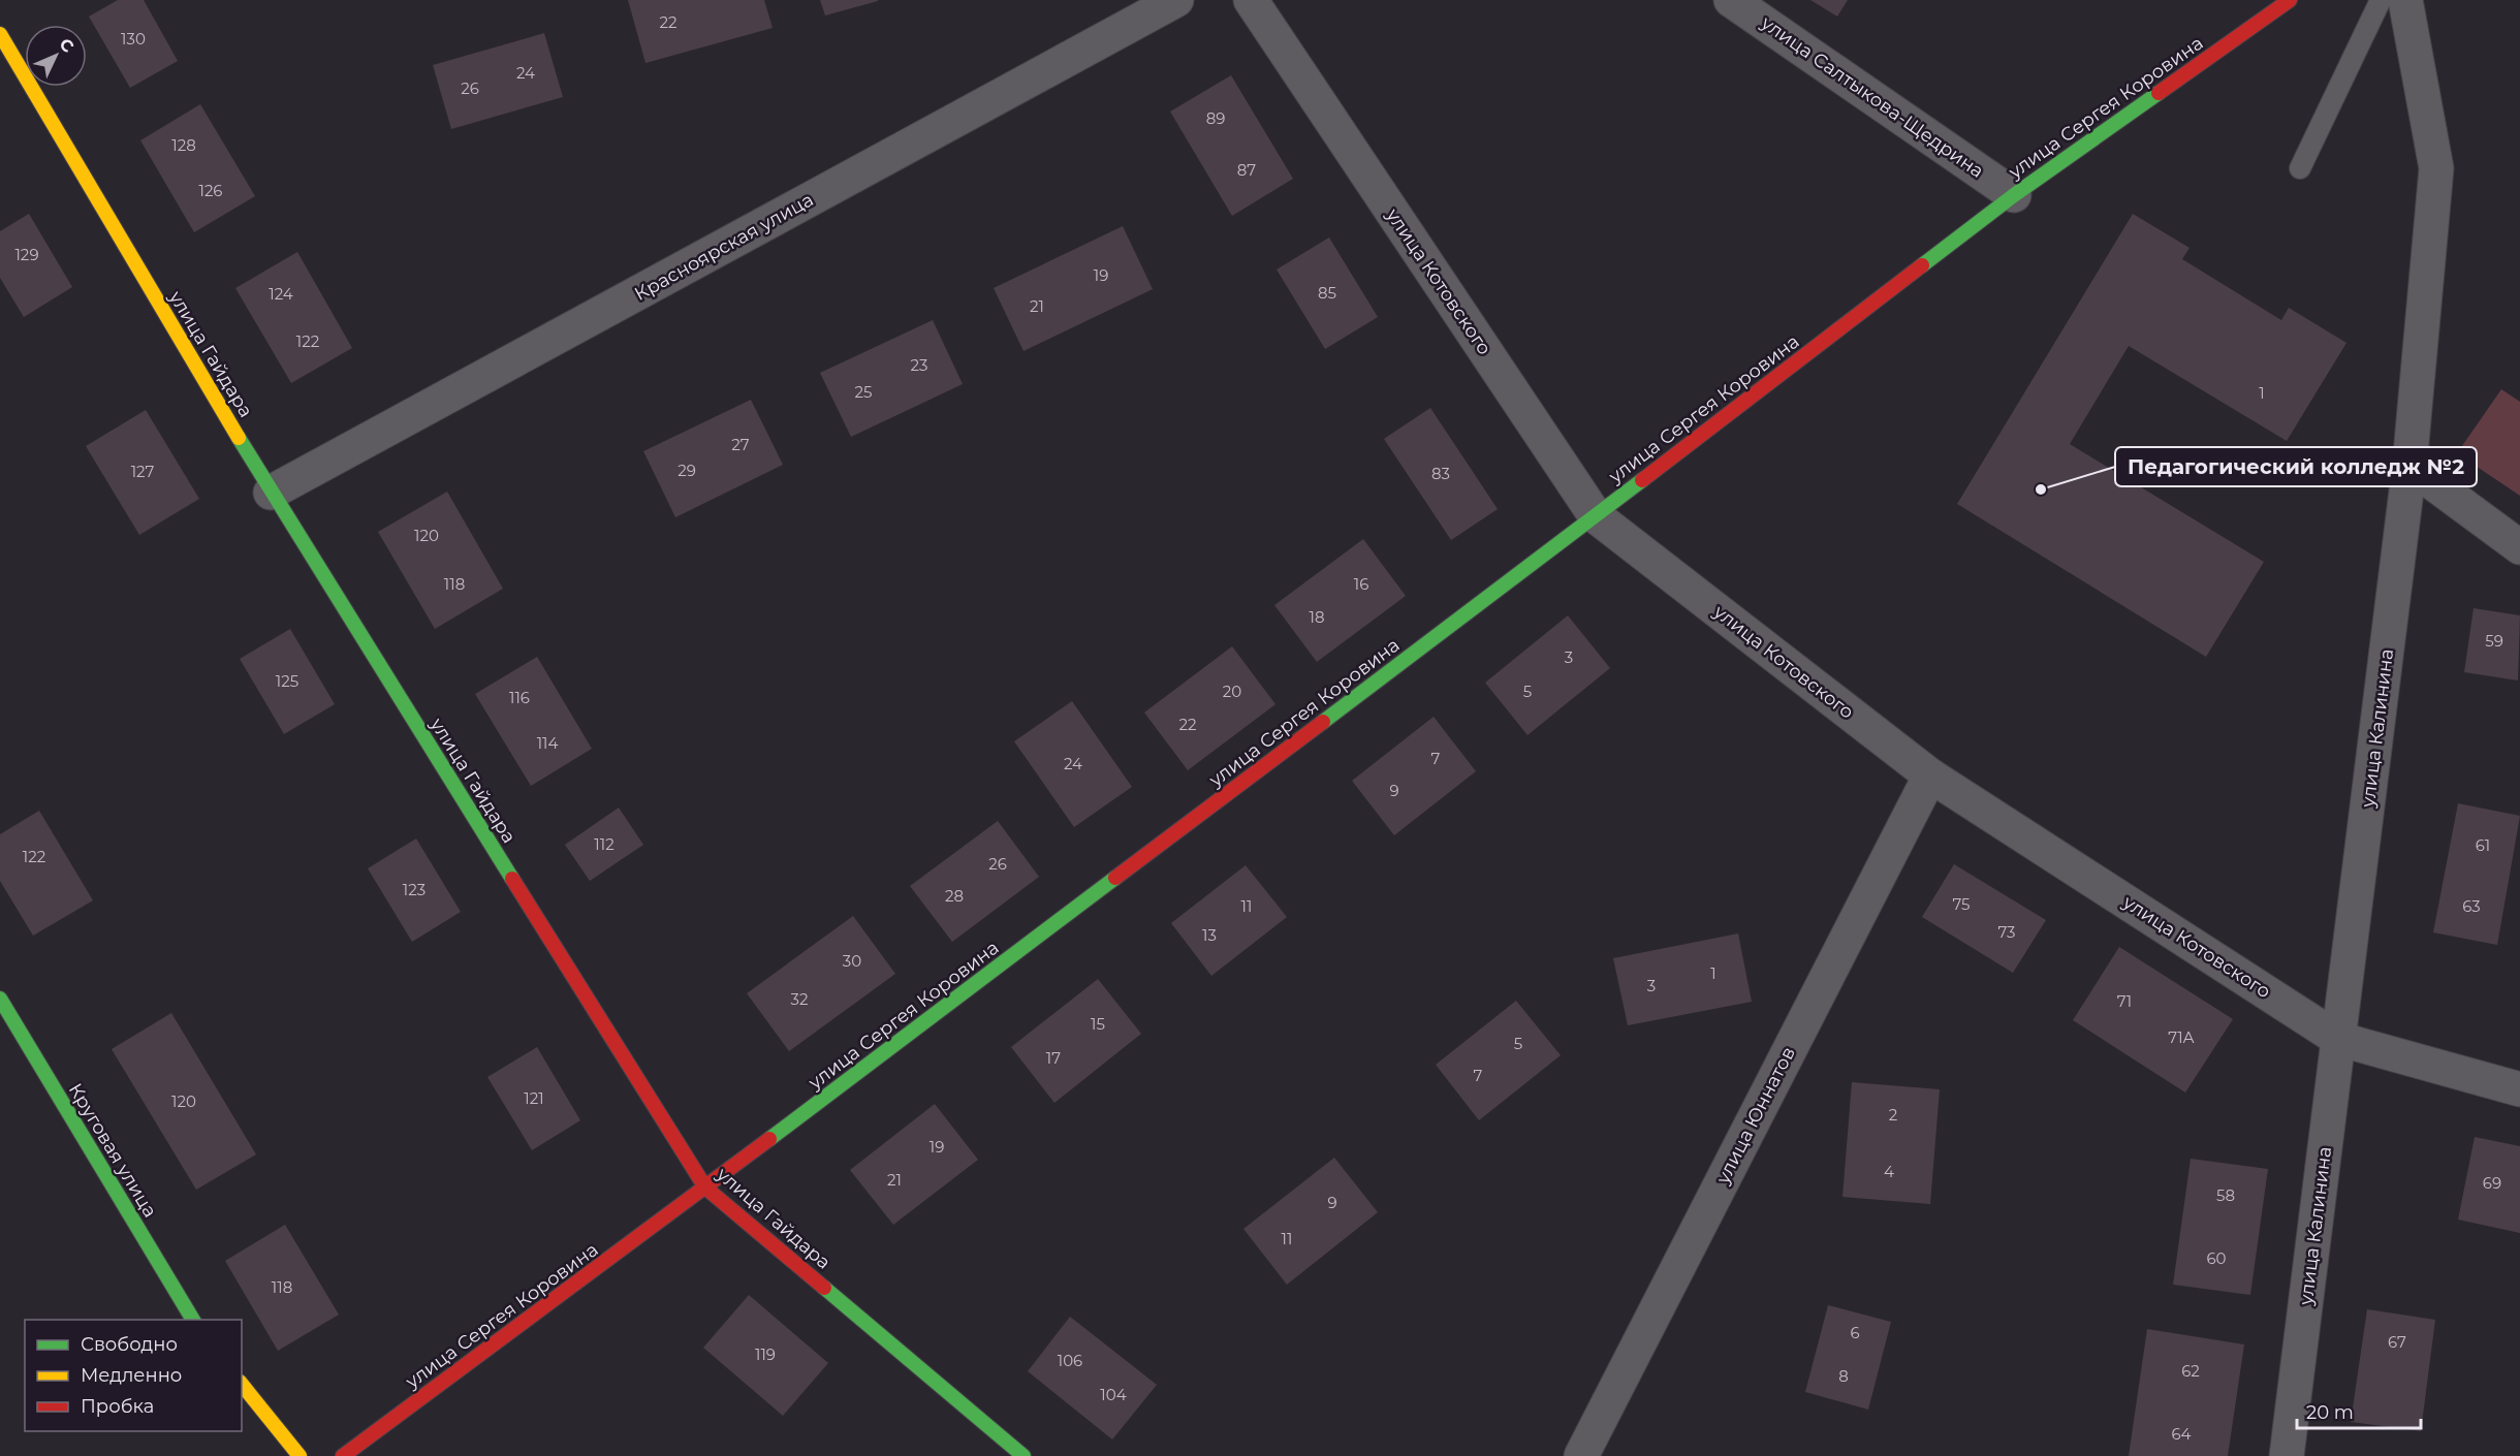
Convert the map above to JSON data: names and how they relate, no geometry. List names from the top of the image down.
{
  "streets": {
    "street": [
      "улица Салтыкова-Щедрина",
      "улица Сергея Коровина",
      "Красноярская улица",
      "улица Котовского",
      "улица Гайдара",
      "улица Калинина",
      "улица Юннатов",
      "Круговая улица"
    ]
  },
  "crossings": [
    ["улица Салтыкова-Щедрина", "улица Сергея Коровина"],
    ["улица Сергея Коровина", "улица Котовского"],
    ["улица Сергея Коровина", "улица Гайдара"],
    ["Красноярская улица", "улица Гайдара"],
    ["улица Котовского", "улица Калинина"],
    ["улица Котовского", "улица Юннатов"]
  ],
  "places": ["Педагогический колледж №2"],
  "house_numbers": [
    "22",
    "130",
    "24",
    "26",
    "89",
    "128",
    "87",
    "126",
    "129",
    "19",
    "85",
    "124",
    "21",
    "122",
    "23",
    "25",
    "1",
    "27",
    "29",
    "127",
    "83",
    "120",
    "118",
    "16",
    "18",
    "59",
    "3",
    "125",
    "20",
    "5",
    "116",
    "22",
    "114",
    "7",
    "24",
    "9",
    "112",
    "61",
    "122",
    "26",
    "123",
    "28",
    "75",
    "11",
    "63",
    "73",
    "13",
    "30",
    "1",
    "3",
    "32",
    "71",
    "15",
    "71А",
    "5",
    "17",
    "7",
    "121",
    "120",
    "2",
    "19",
    "4",
    "21",
    "69",
    "58",
    "9",
    "11",
    "60",
    "118",
    "6",
    "67",
    "119",
    "106",
    "62",
    "8",
    "104",
    "64"
  ],
  "legend": ["Свободно", "Медленно", "Пробка"],
  "scale_bar": "20 m",
  "north": "top right"
}
